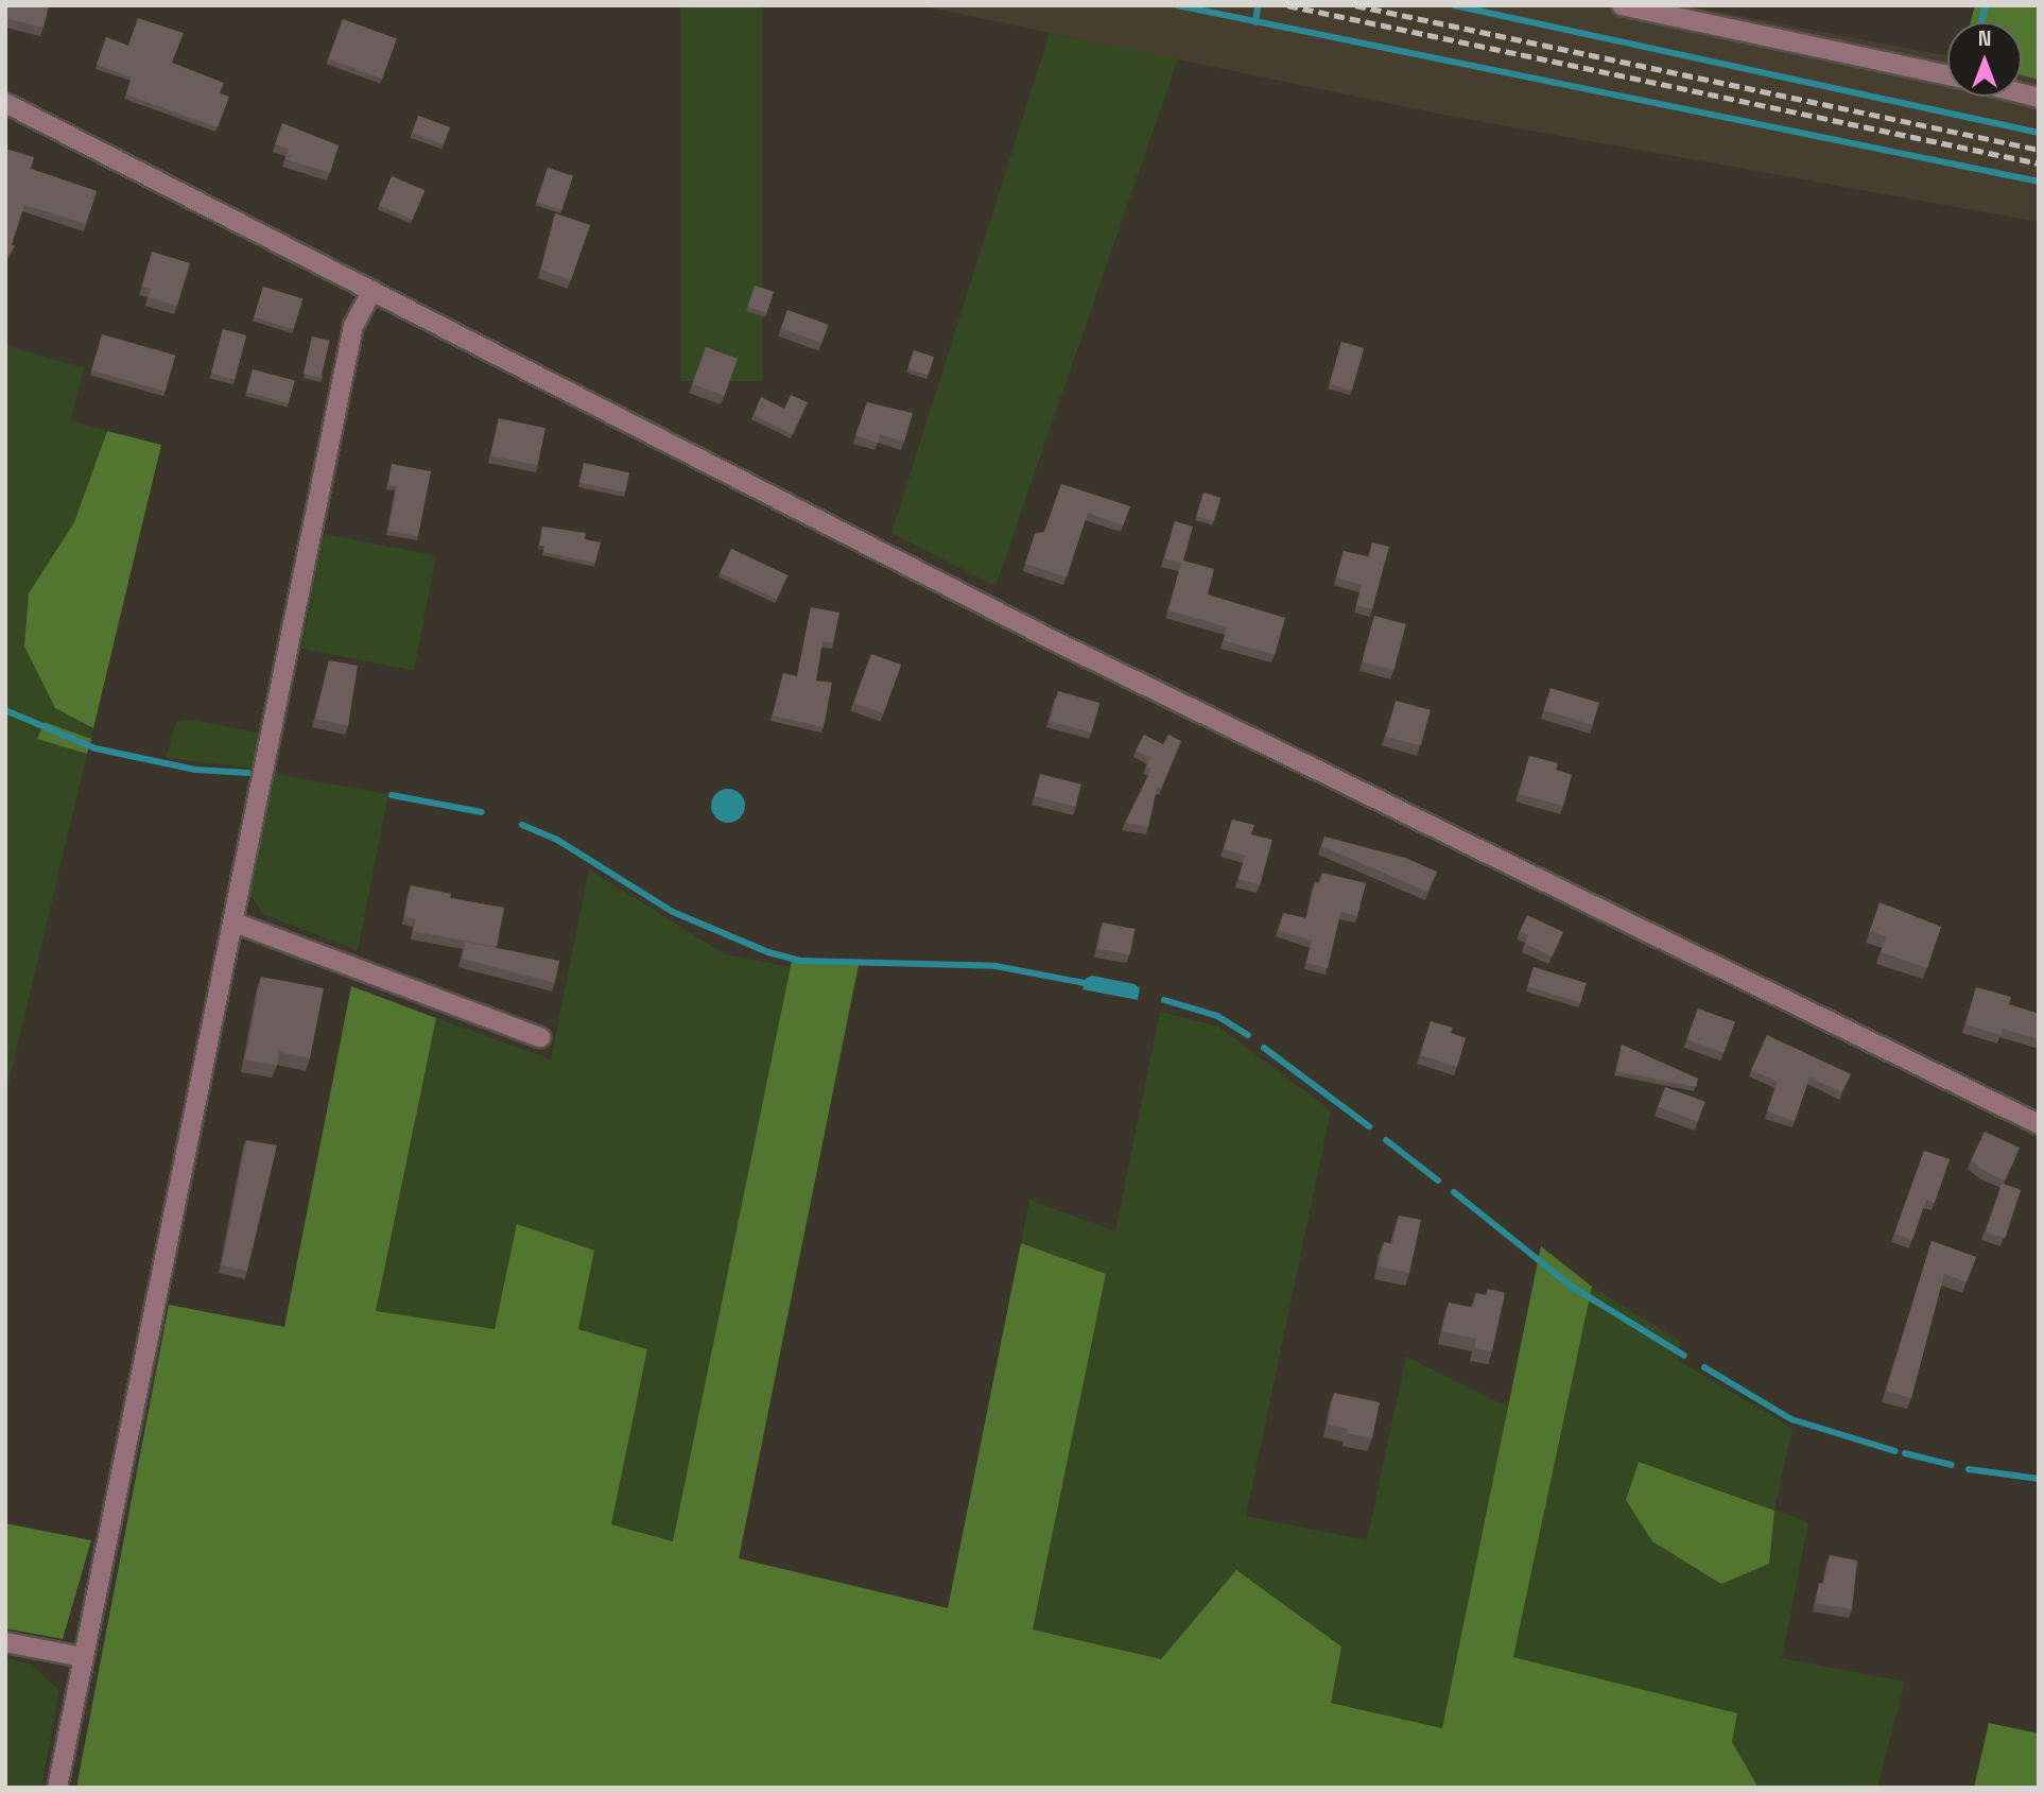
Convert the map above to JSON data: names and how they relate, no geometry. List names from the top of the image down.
{
  "north": "top"
}
